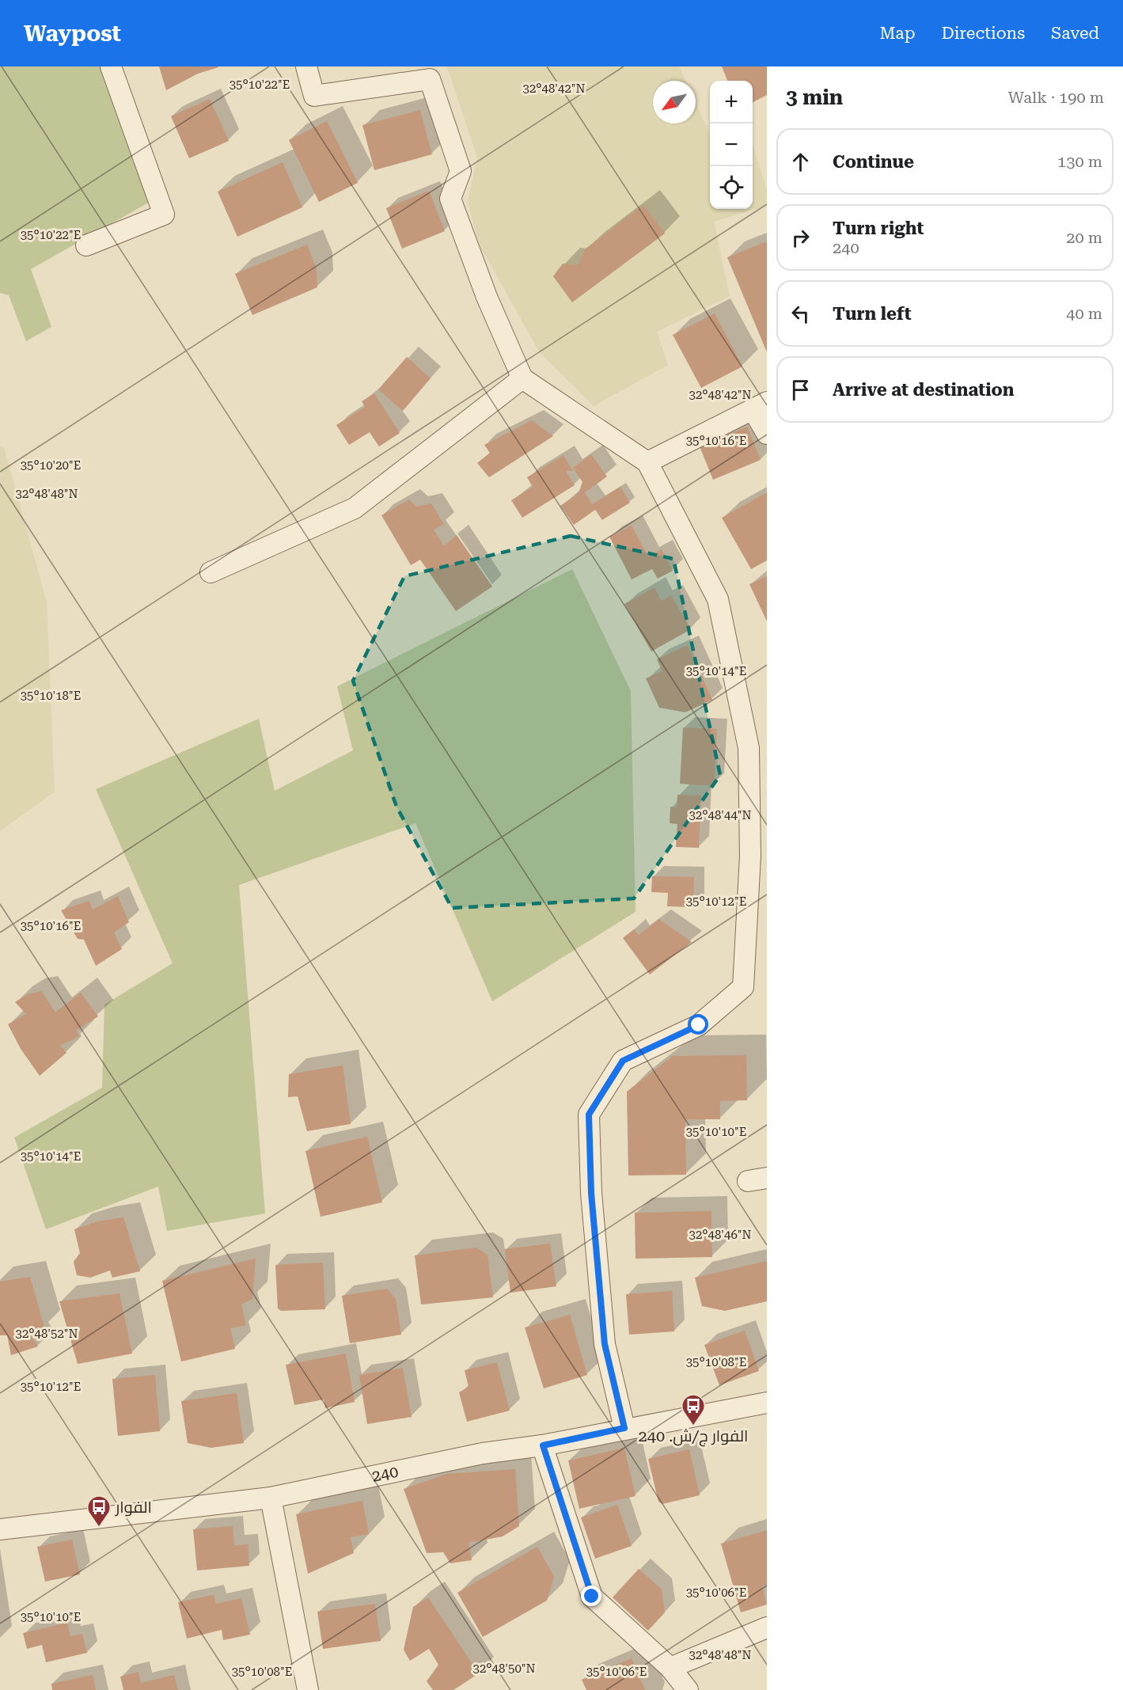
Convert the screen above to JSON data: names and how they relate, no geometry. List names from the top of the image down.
{
  "streets": {
    "street": ["240"]
  },
  "places": {
    "bus stop": ["الفوار ج/ش. 240", "الفوار"]
  },
  "north": "bottom left",
  "page": {
    "header": "Waypost",
    "nav": ["Map", "Directions", "Saved"],
    "heading": ["3 min", "Walk · 190 m"],
    "map_buttons": ["+", "−"],
    "list": [
      ["Continue", "130 m"],
      ["Turn right", "240", "20 m"],
      ["Turn left", "40 m"],
      "Arrive at destination"
    ]
  },
  "coordinates": [
    "35°10'22\"E",
    "32°48'42\"N",
    "35°10'16\"E",
    "35°10'20\"E",
    "32°48'48\"N",
    "35°10'14\"E",
    "35°10'18\"E",
    "32°48'44\"N",
    "35°10'12\"E",
    "35°10'10\"E",
    "32°48'46\"N",
    "32°48'52\"N",
    "35°10'08\"E",
    "35°10'06\"E",
    "32°48'50\"N"
  ]
}
